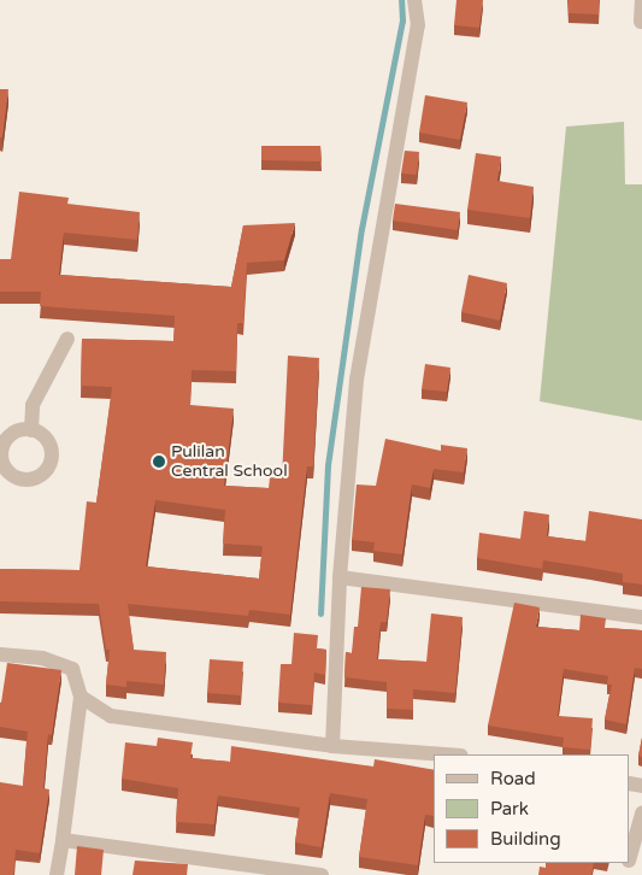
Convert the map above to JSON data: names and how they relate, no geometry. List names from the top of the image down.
{
  "places": ["Pulilan Central School"],
  "legend": ["Road", "Park", "Building"]
}
